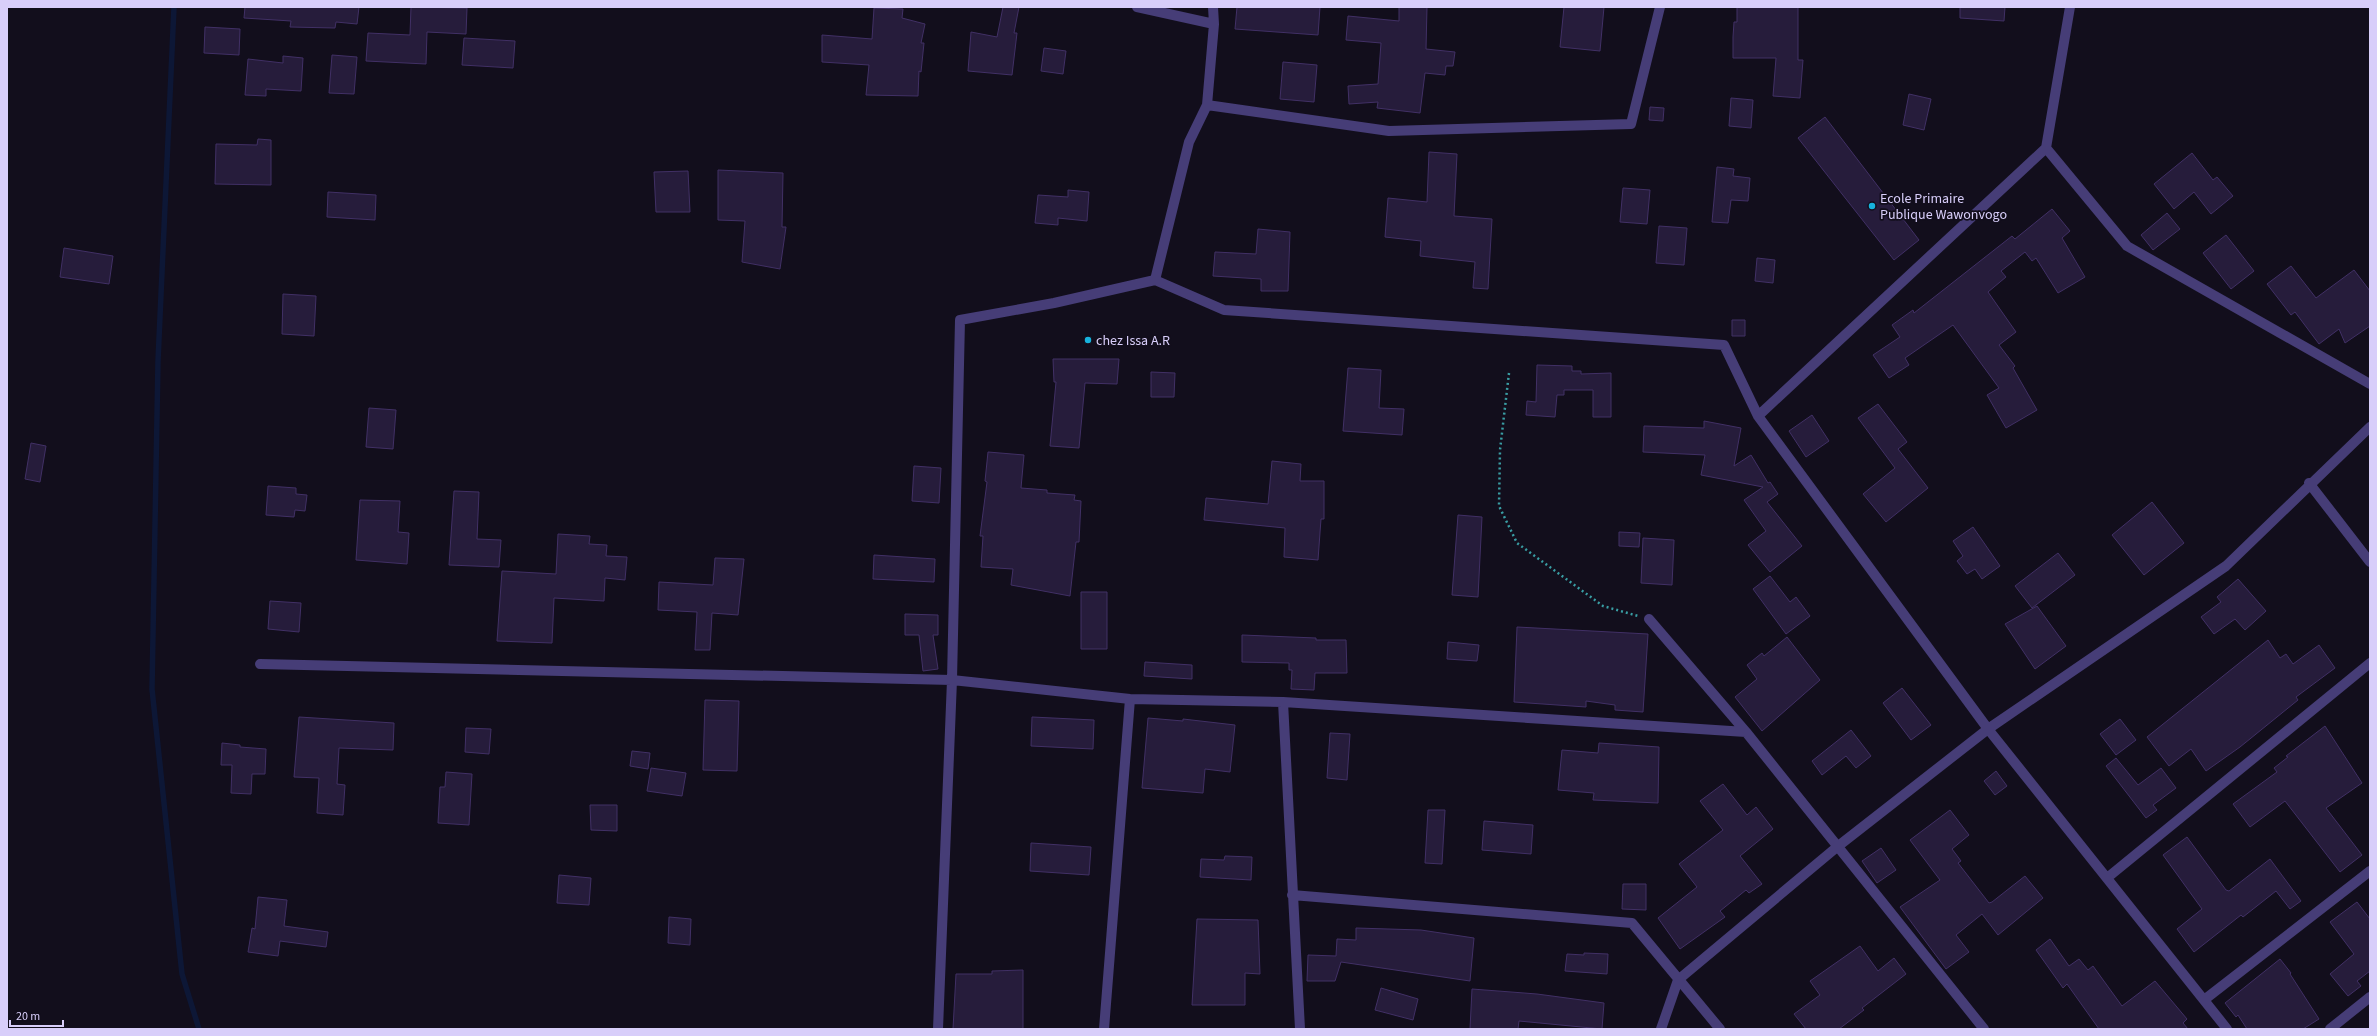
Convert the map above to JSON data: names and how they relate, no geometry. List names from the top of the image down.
{
  "places": ["Ecole Primaire Publique Wawonvogo", "chez Issa A.R"],
  "scale_bar": "20 m"
}
